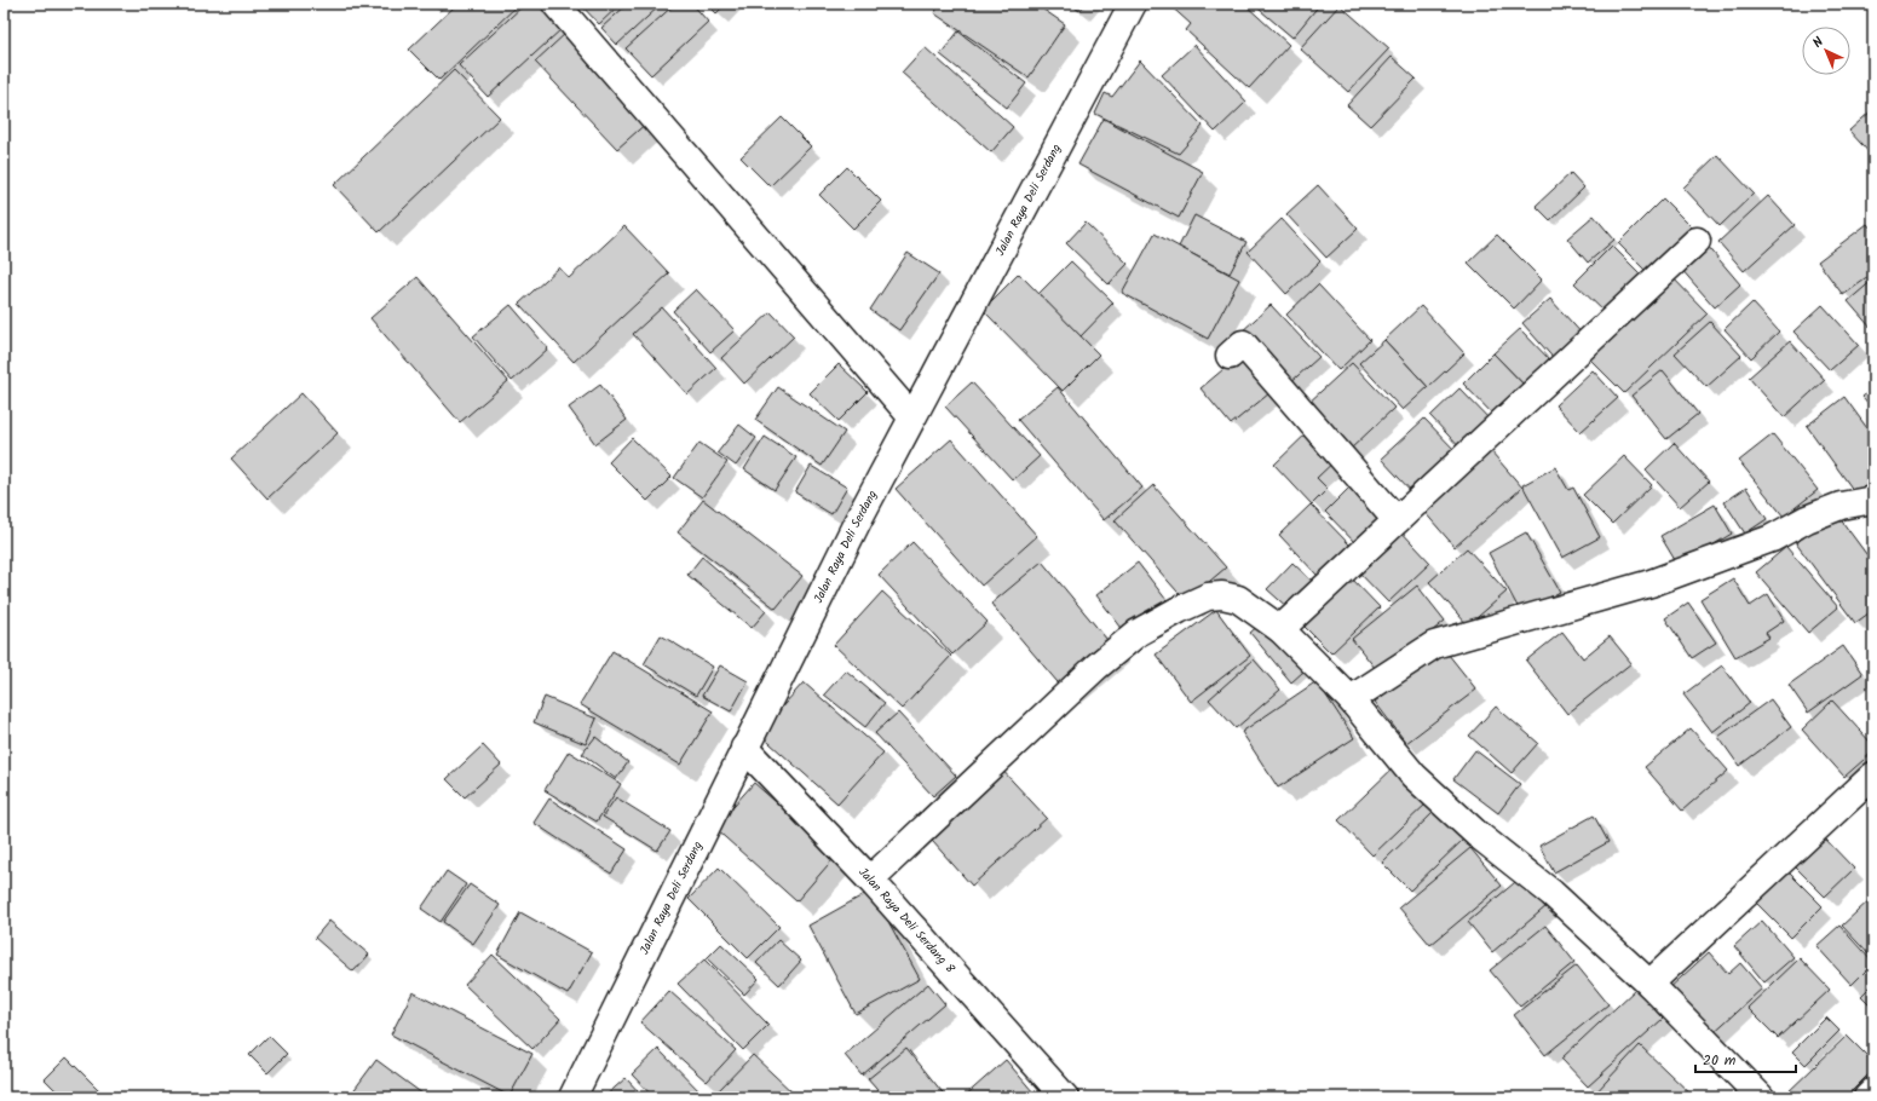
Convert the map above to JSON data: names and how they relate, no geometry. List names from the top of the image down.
{
  "streets": {
    "street": ["Jalan Raya Deli Serdang", "Jalan Raya Deli Serdang 8"]
  },
  "crossings": [
    ["Jalan Raya Deli Serdang", "Jalan Raya Deli Serdang 8"]
  ],
  "scale_bar": "20 m",
  "north": "top left"
}
